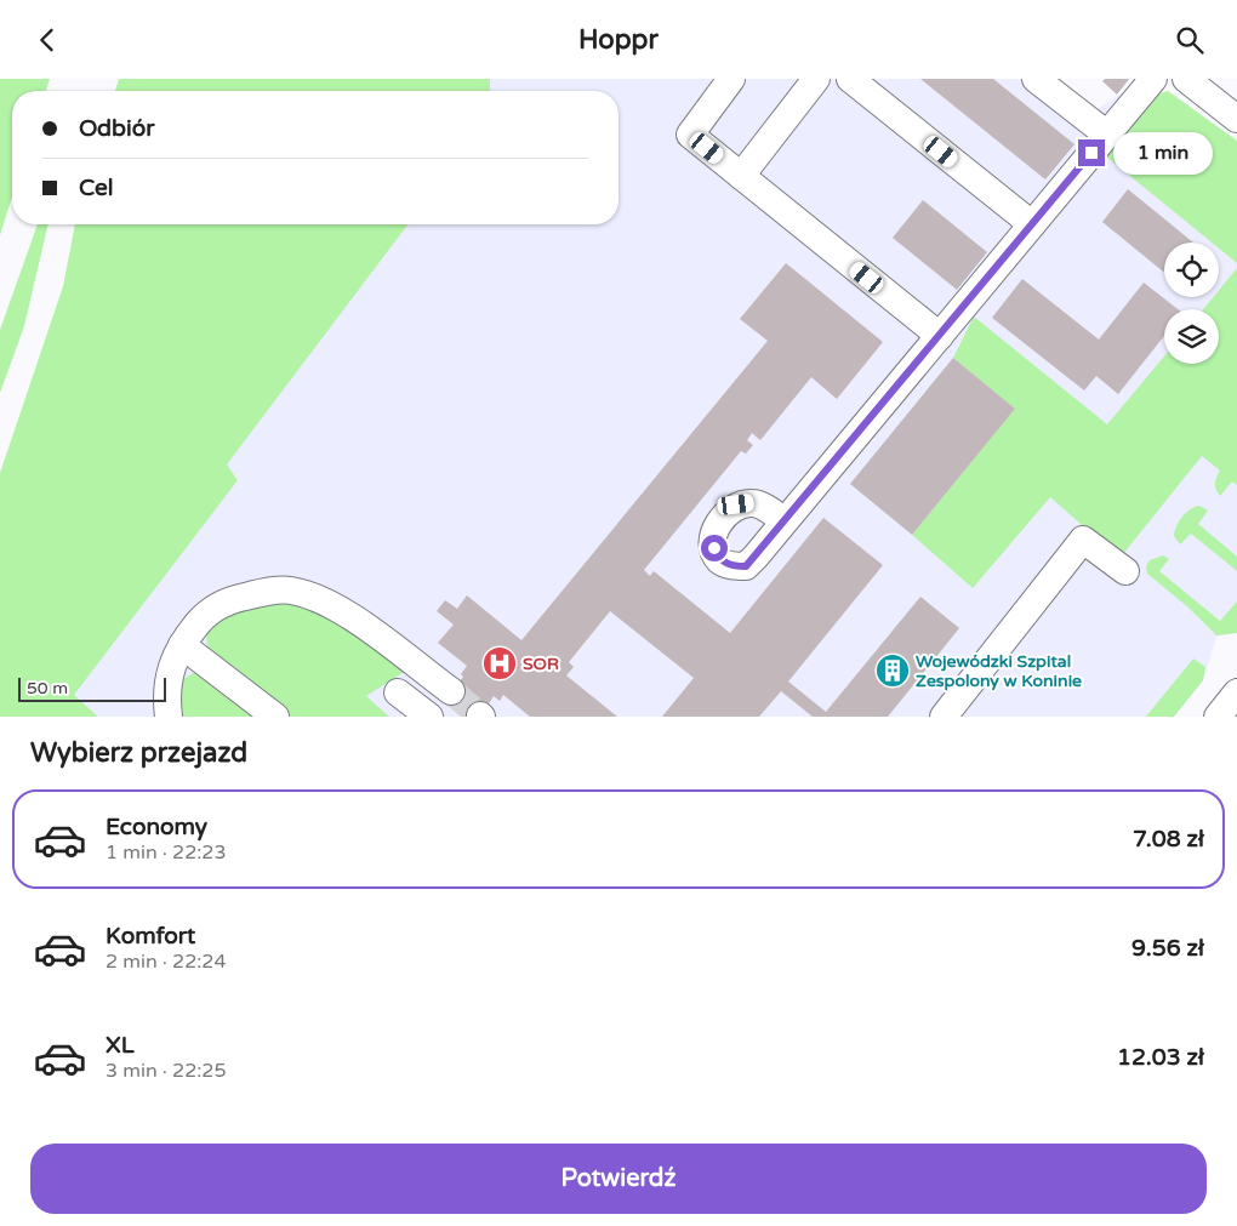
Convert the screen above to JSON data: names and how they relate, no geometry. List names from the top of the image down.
{
  "places": {
    "hospital": ["SOR"],
    "building": ["Wojewódzki Szpital Zespolony w Koninie"]
  },
  "scale_bar": "50 m",
  "page": {
    "header": "Hoppr",
    "banner": ["Odbiór", "Cel"],
    "bubble": "1 min",
    "scale": "50 m",
    "heading": "Wybierz przejazd",
    "list": [
      {
        "name": "Economy",
        "note": "1 min · 22:23",
        "value": "7.08 zł"
      },
      {
        "name": "Komfort",
        "note": "2 min · 22:24",
        "value": "9.56 zł"
      },
      {
        "name": "XL",
        "note": "3 min · 22:25",
        "value": "12.03 zł"
      }
    ],
    "buttons": "Potwierdź"
  }
}
